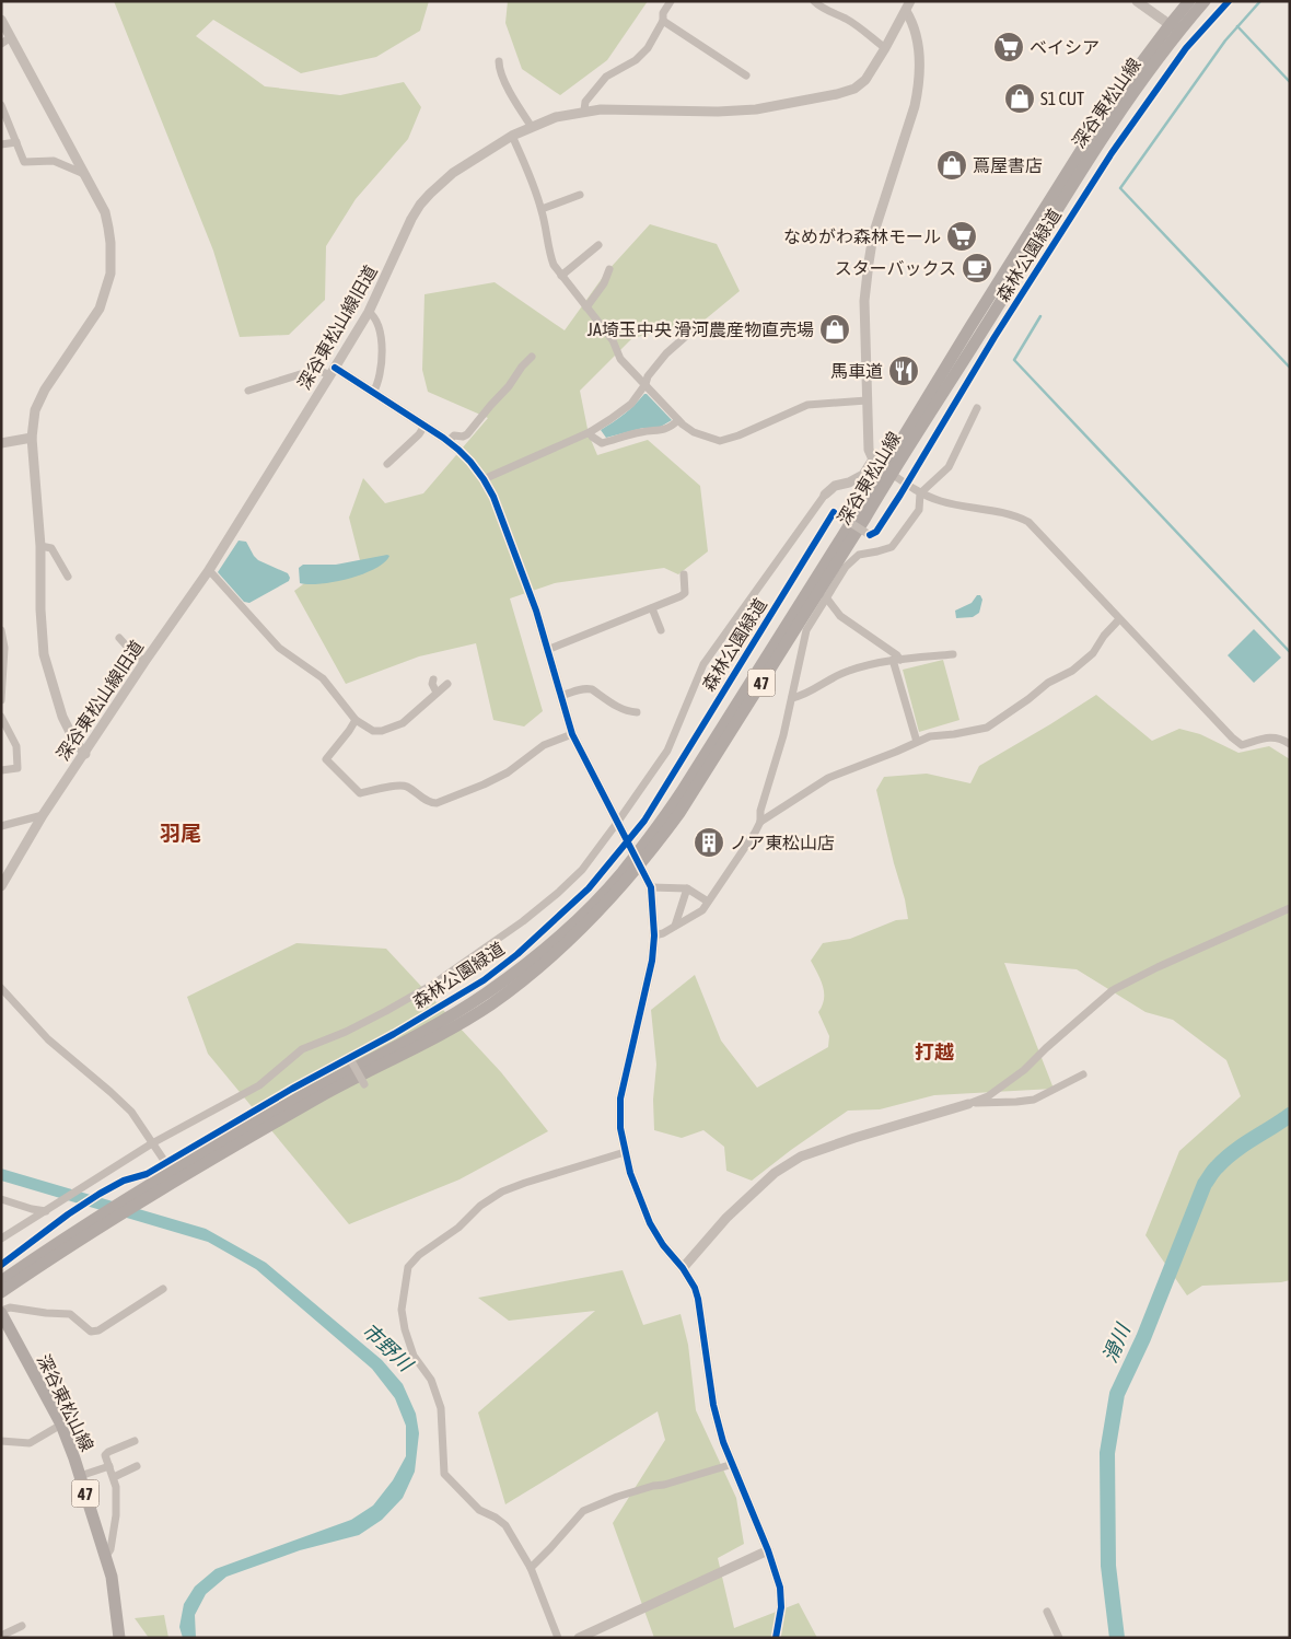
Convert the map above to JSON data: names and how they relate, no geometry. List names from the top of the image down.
{
  "streets": {
    "main road": ["深谷東松山線", "47"],
    "street": ["深谷東松山線旧道"],
    "cycle path": ["森林公園緑道"]
  },
  "crossings": [
    ["深谷東松山線", "47"]
  ],
  "districts": ["羽尾", "打越"],
  "water": ["滑川", "市野川"],
  "places": {
    "supermarket": ["ベイシア", "なめがわ森林モール"],
    "shop": ["S1 CUT", "蔦屋書店", "JA埼玉中央 滑河農産物直売場"],
    "cafe": ["スターバックス"],
    "restaurant": ["馬車道"],
    "building": ["ノア東松山店"]
  }
}
